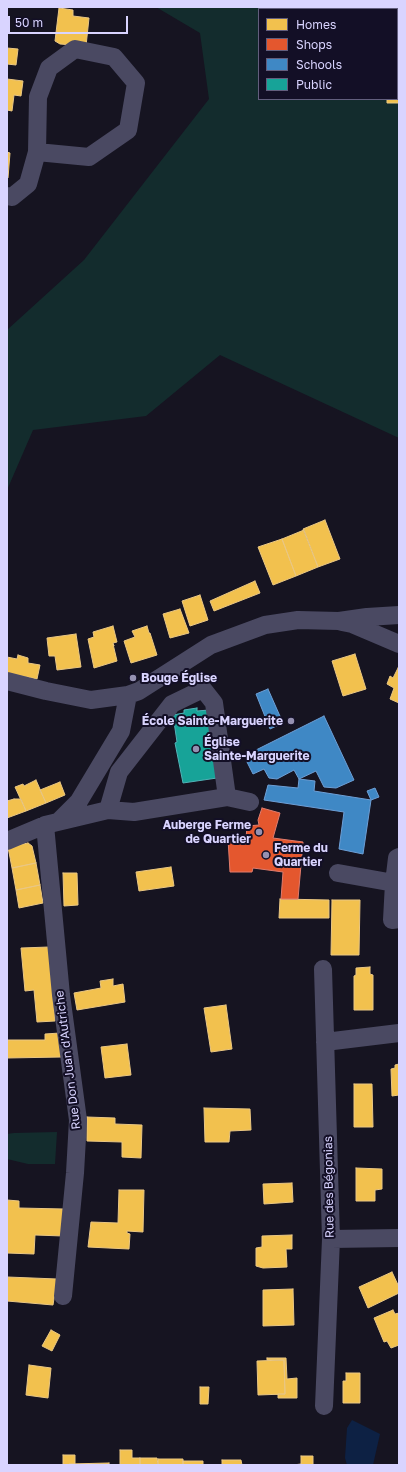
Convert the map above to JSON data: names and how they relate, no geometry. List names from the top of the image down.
{
  "streets": {
    "street": ["Rue Don Juan d'Autriche", "Rue des Bégonias"]
  },
  "places": [
    "Bouge Église",
    "École Sainte-Marguerite",
    "Église Sainte-Marguerite",
    "Auberge Ferme de Quartier",
    "Ferme du Quartier"
  ],
  "legend": [
    "Homes",
    "Shops",
    "Schools",
    "Public"
  ],
  "scale_bar": "50 m"
}
